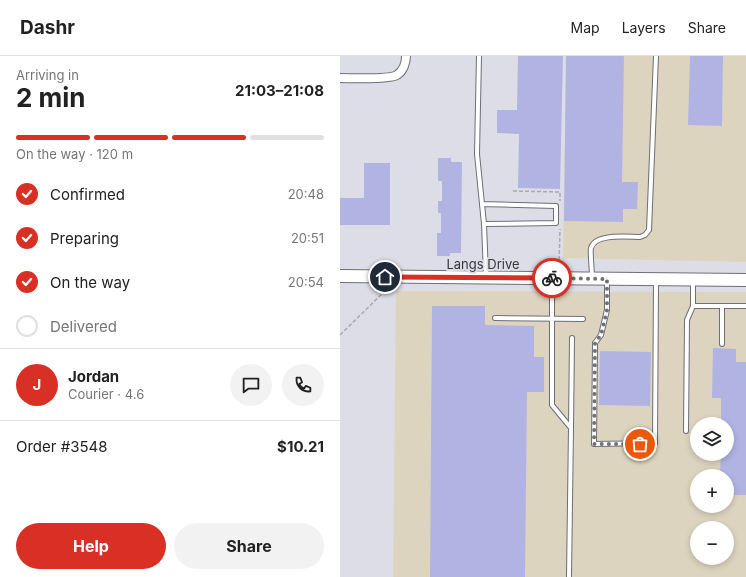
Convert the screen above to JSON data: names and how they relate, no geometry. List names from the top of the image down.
{
  "streets": {
    "street": ["Langs Drive"]
  },
  "page": {
    "header": "Dashr",
    "nav": ["Map", "Layers", "Share"],
    "heading": ["2 min", "Arriving in", "21:03–21:08"],
    "panel": [
      "Jordan",
      "Courier · 4.6",
      "Order #3548",
      "$10.21"
    ],
    "bar": "On the way · 120 m",
    "list": [
      ["Confirmed", "20:48"],
      ["Preparing", "20:51"],
      ["On the way", "20:54"],
      "Delivered"
    ],
    "round": "J",
    "map_buttons": ["+", "−"],
    "buttons": ["Help", "Share"]
  }
}
